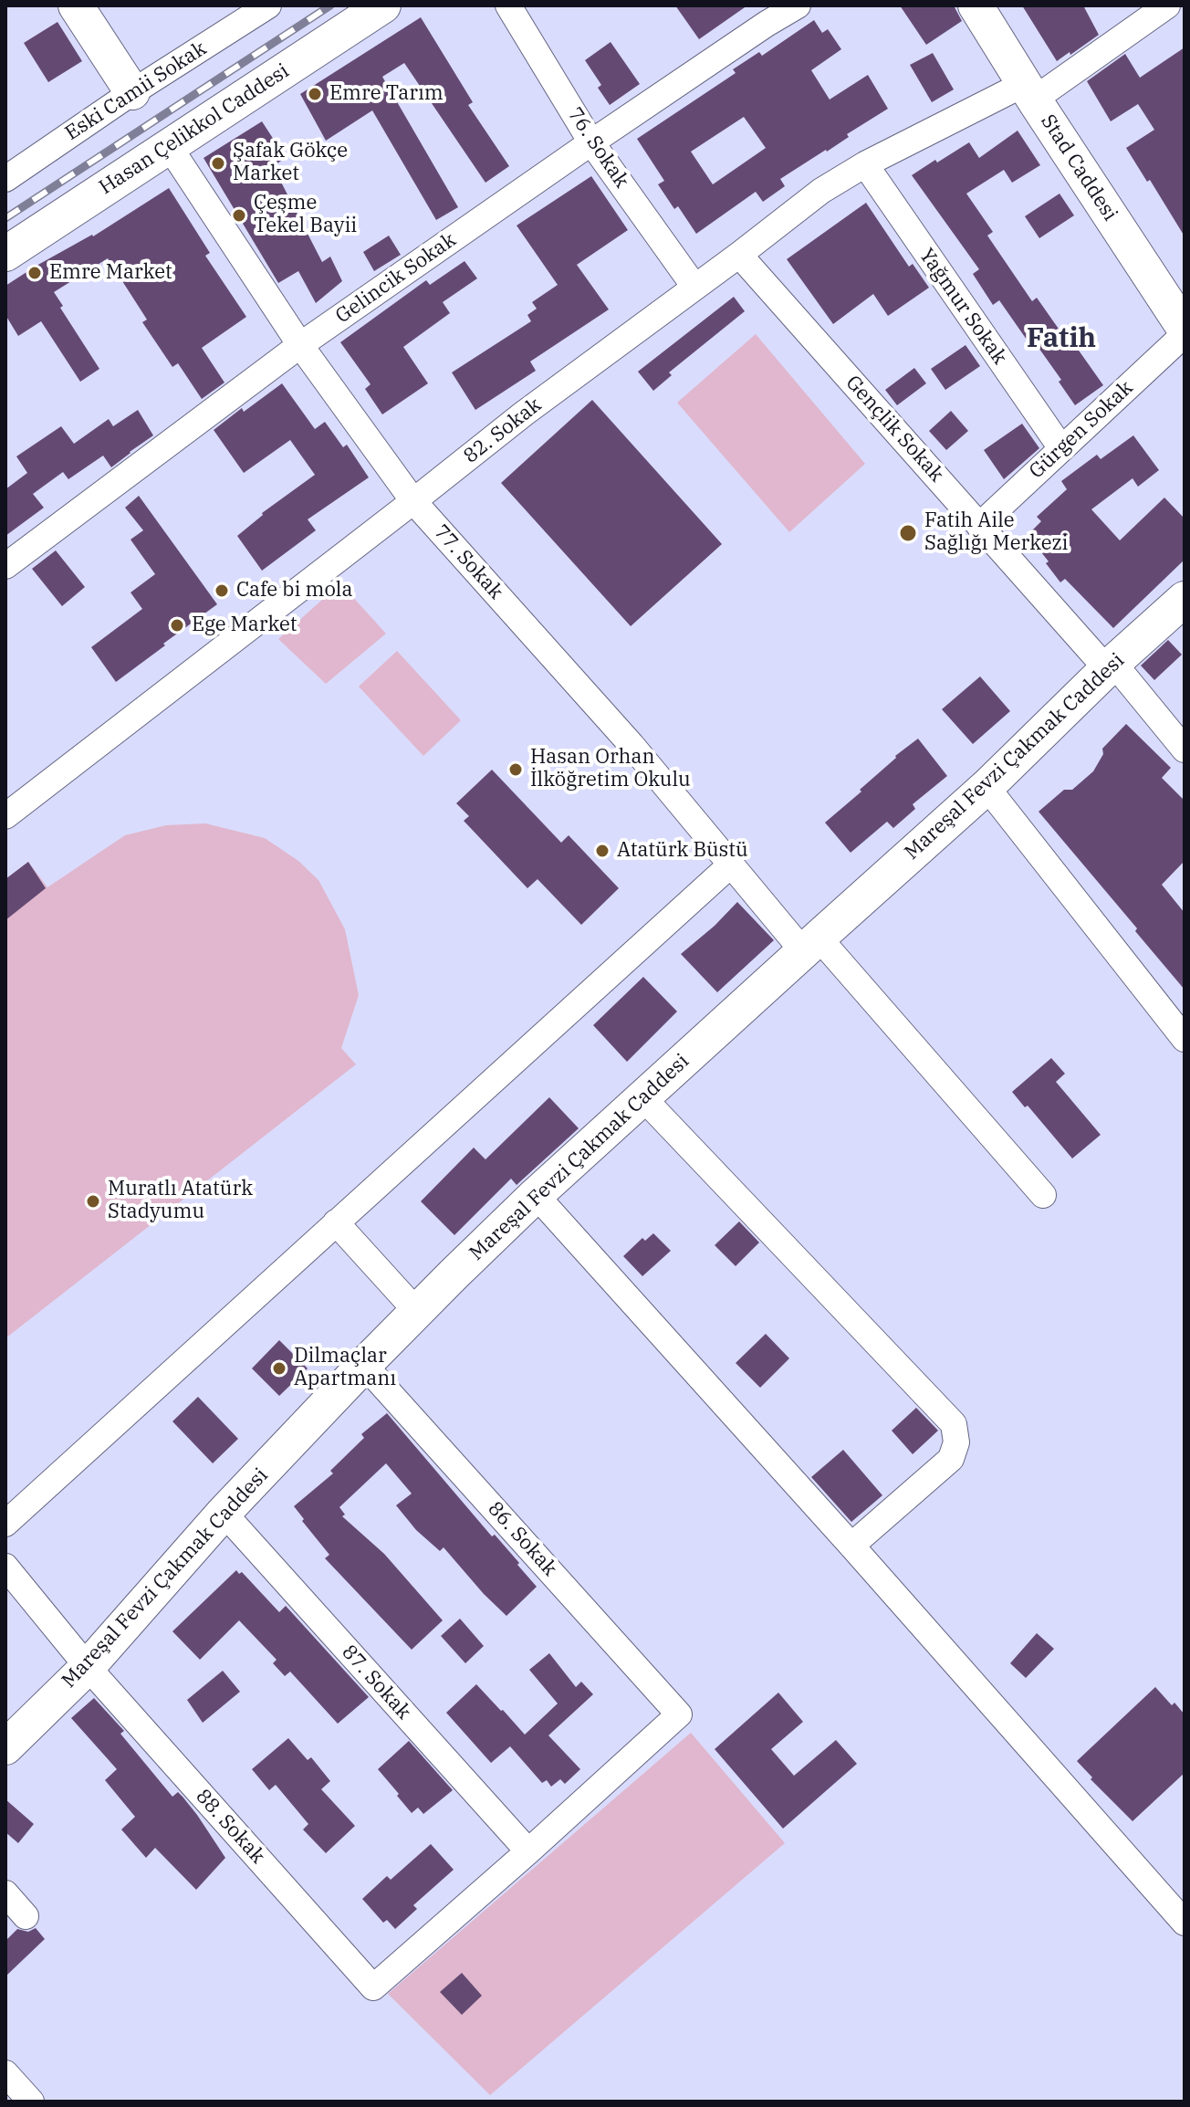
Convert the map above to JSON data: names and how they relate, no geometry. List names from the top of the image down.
{
  "streets": {
    "street": [
      "Eski Camii Sokak",
      "Hasan Çelikkol Caddesi",
      "76. Sokak",
      "Stad Caddesi",
      "Gelincik Sokak",
      "Yağmur Sokak",
      "Gençlik Sokak",
      "Gürgen Sokak",
      "82. Sokak",
      "77. Sokak",
      "Mareşal Fevzi Çakmak Caddesi",
      "86. Sokak",
      "87. Sokak",
      "88. Sokak"
    ]
  },
  "crossings": [
    ["Hasan Çelikkol Caddesi", "77. Sokak"],
    ["76. Sokak", "Gelincik Sokak"],
    ["76. Sokak", "82. Sokak"],
    ["Stad Caddesi", "82. Sokak"],
    ["Gelincik Sokak", "77. Sokak"],
    ["Yağmur Sokak", "Gürgen Sokak"],
    ["Yağmur Sokak", "82. Sokak"],
    ["Gençlik Sokak", "Gürgen Sokak"],
    ["Gençlik Sokak", "82. Sokak"],
    ["Gençlik Sokak", "Mareşal Fevzi Çakmak Caddesi"],
    ["82. Sokak", "77. Sokak"],
    ["77. Sokak", "Mareşal Fevzi Çakmak Caddesi"],
    ["Mareşal Fevzi Çakmak Caddesi", "86. Sokak"],
    ["Mareşal Fevzi Çakmak Caddesi", "87. Sokak"],
    ["Mareşal Fevzi Çakmak Caddesi", "88. Sokak"],
    ["86. Sokak", "87. Sokak"],
    ["86. Sokak", "88. Sokak"],
    ["87. Sokak", "88. Sokak"]
  ],
  "districts": ["Fatih"],
  "places": [
    "Emre Tarım",
    "Şafak Gökçe Market",
    "Çeşme Tekel Bayii",
    "Emre Market",
    "Fatih Aile Sağlığı Merkezi",
    "Cafe bi mola",
    "Ege Market",
    "Hasan Orhan İlköğretim Okulu",
    "Atatürk Büstü",
    "Muratlı Atatürk Stadyumu",
    "Dilmaçlar Apartmanı"
  ]
}
